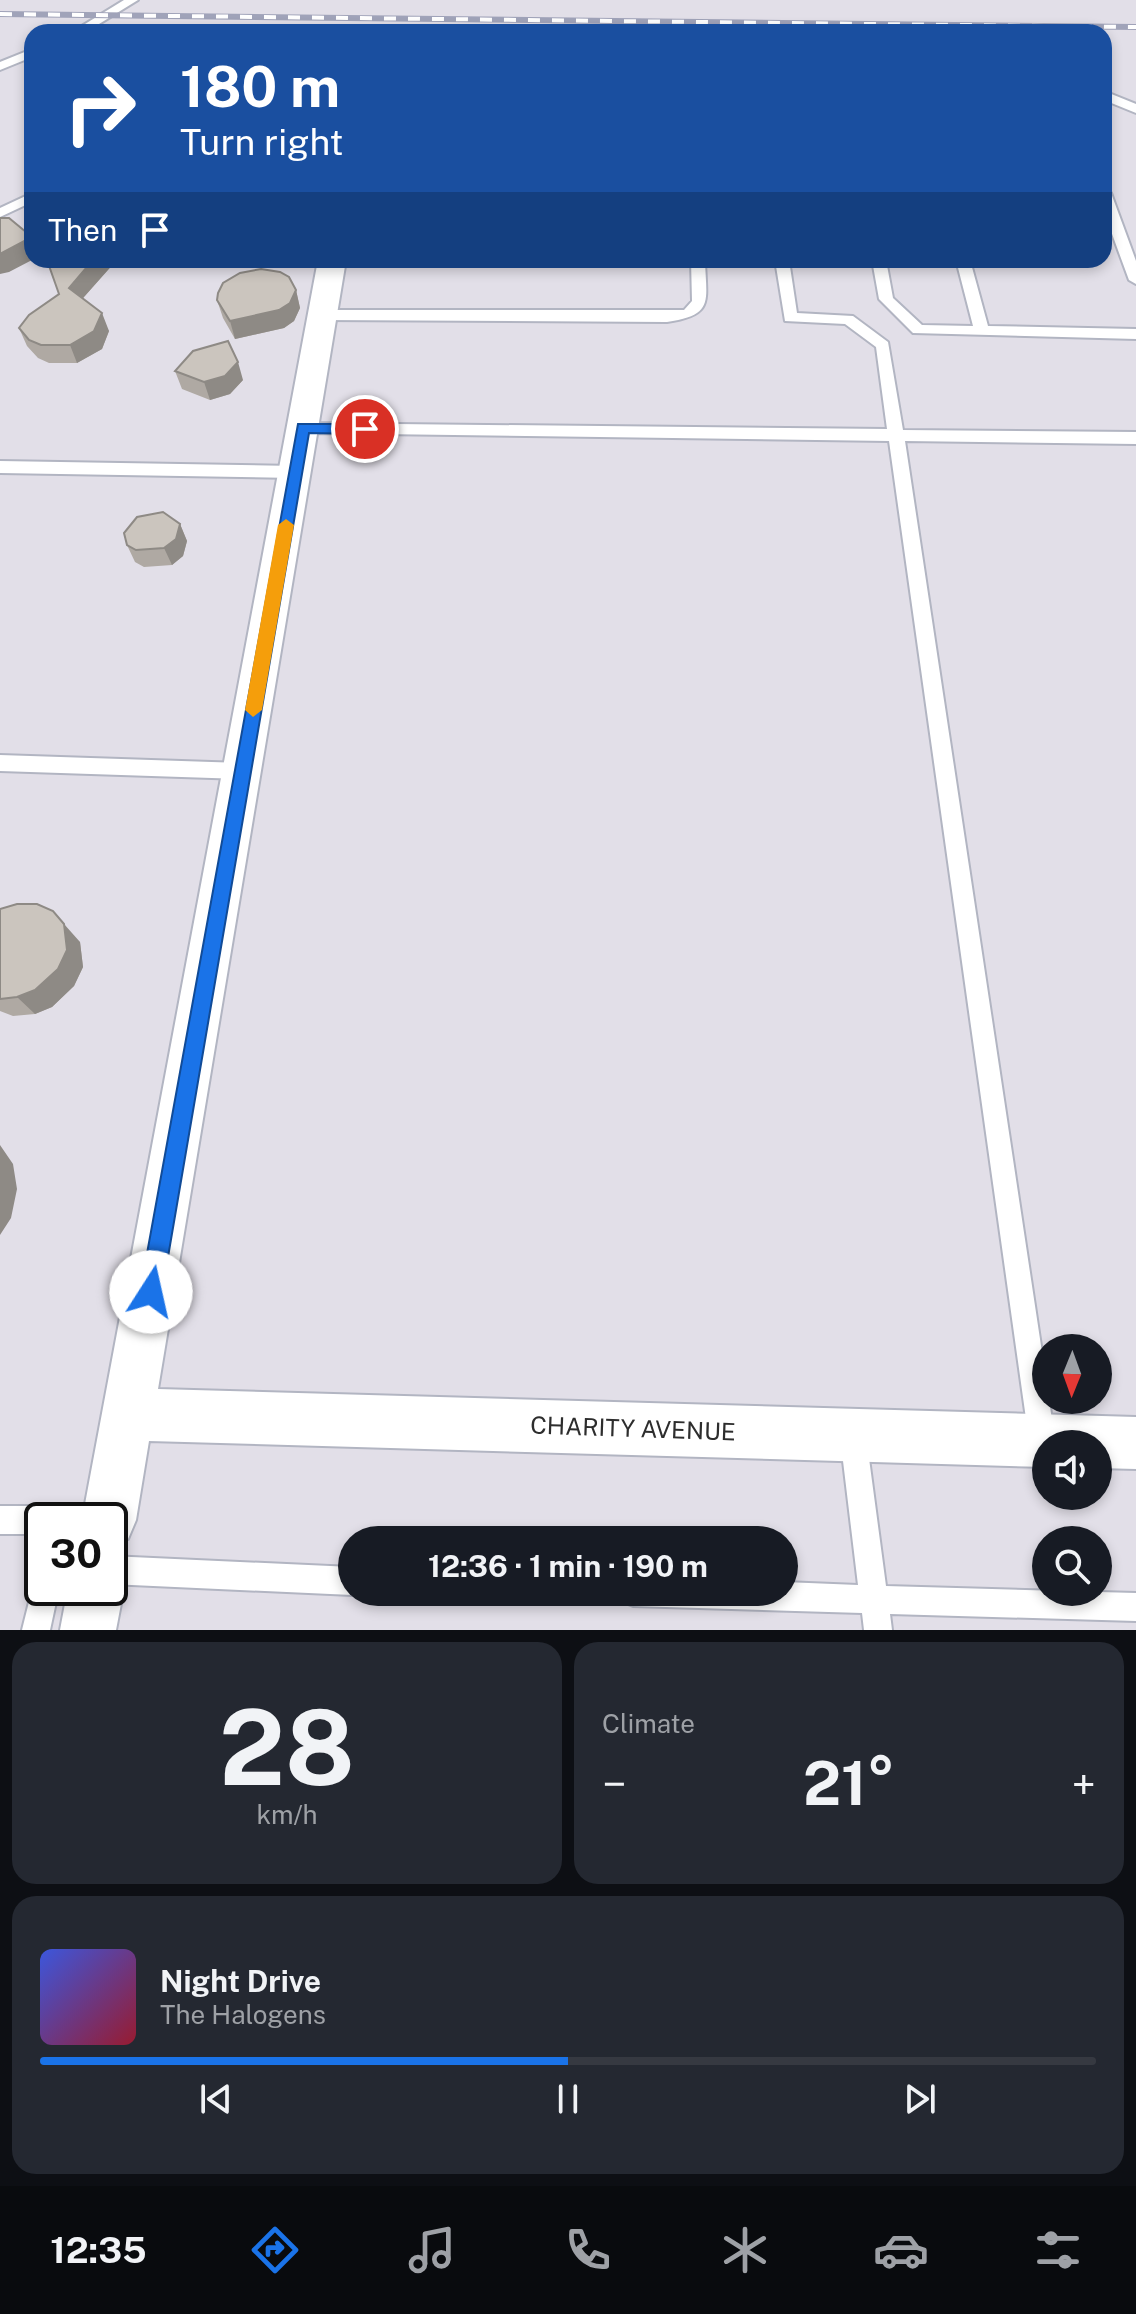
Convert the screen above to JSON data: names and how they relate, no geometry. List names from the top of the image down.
{
  "streets": {
    "street": ["CHARITY AVENUE"]
  },
  "north": "bottom",
  "page": {
    "turn": ["180 m", "Turn right"],
    "then": "Then",
    "limit": "30",
    "trip": "12:36 · 1 min · 190 m",
    "tile": [
      ["28", "km/h"],
      "Climate"
    ],
    "heat": ["−", "21°", "+"],
    "song": ["Night Drive", "The Halogens"],
    "tabs": "12:35"
  }
}
